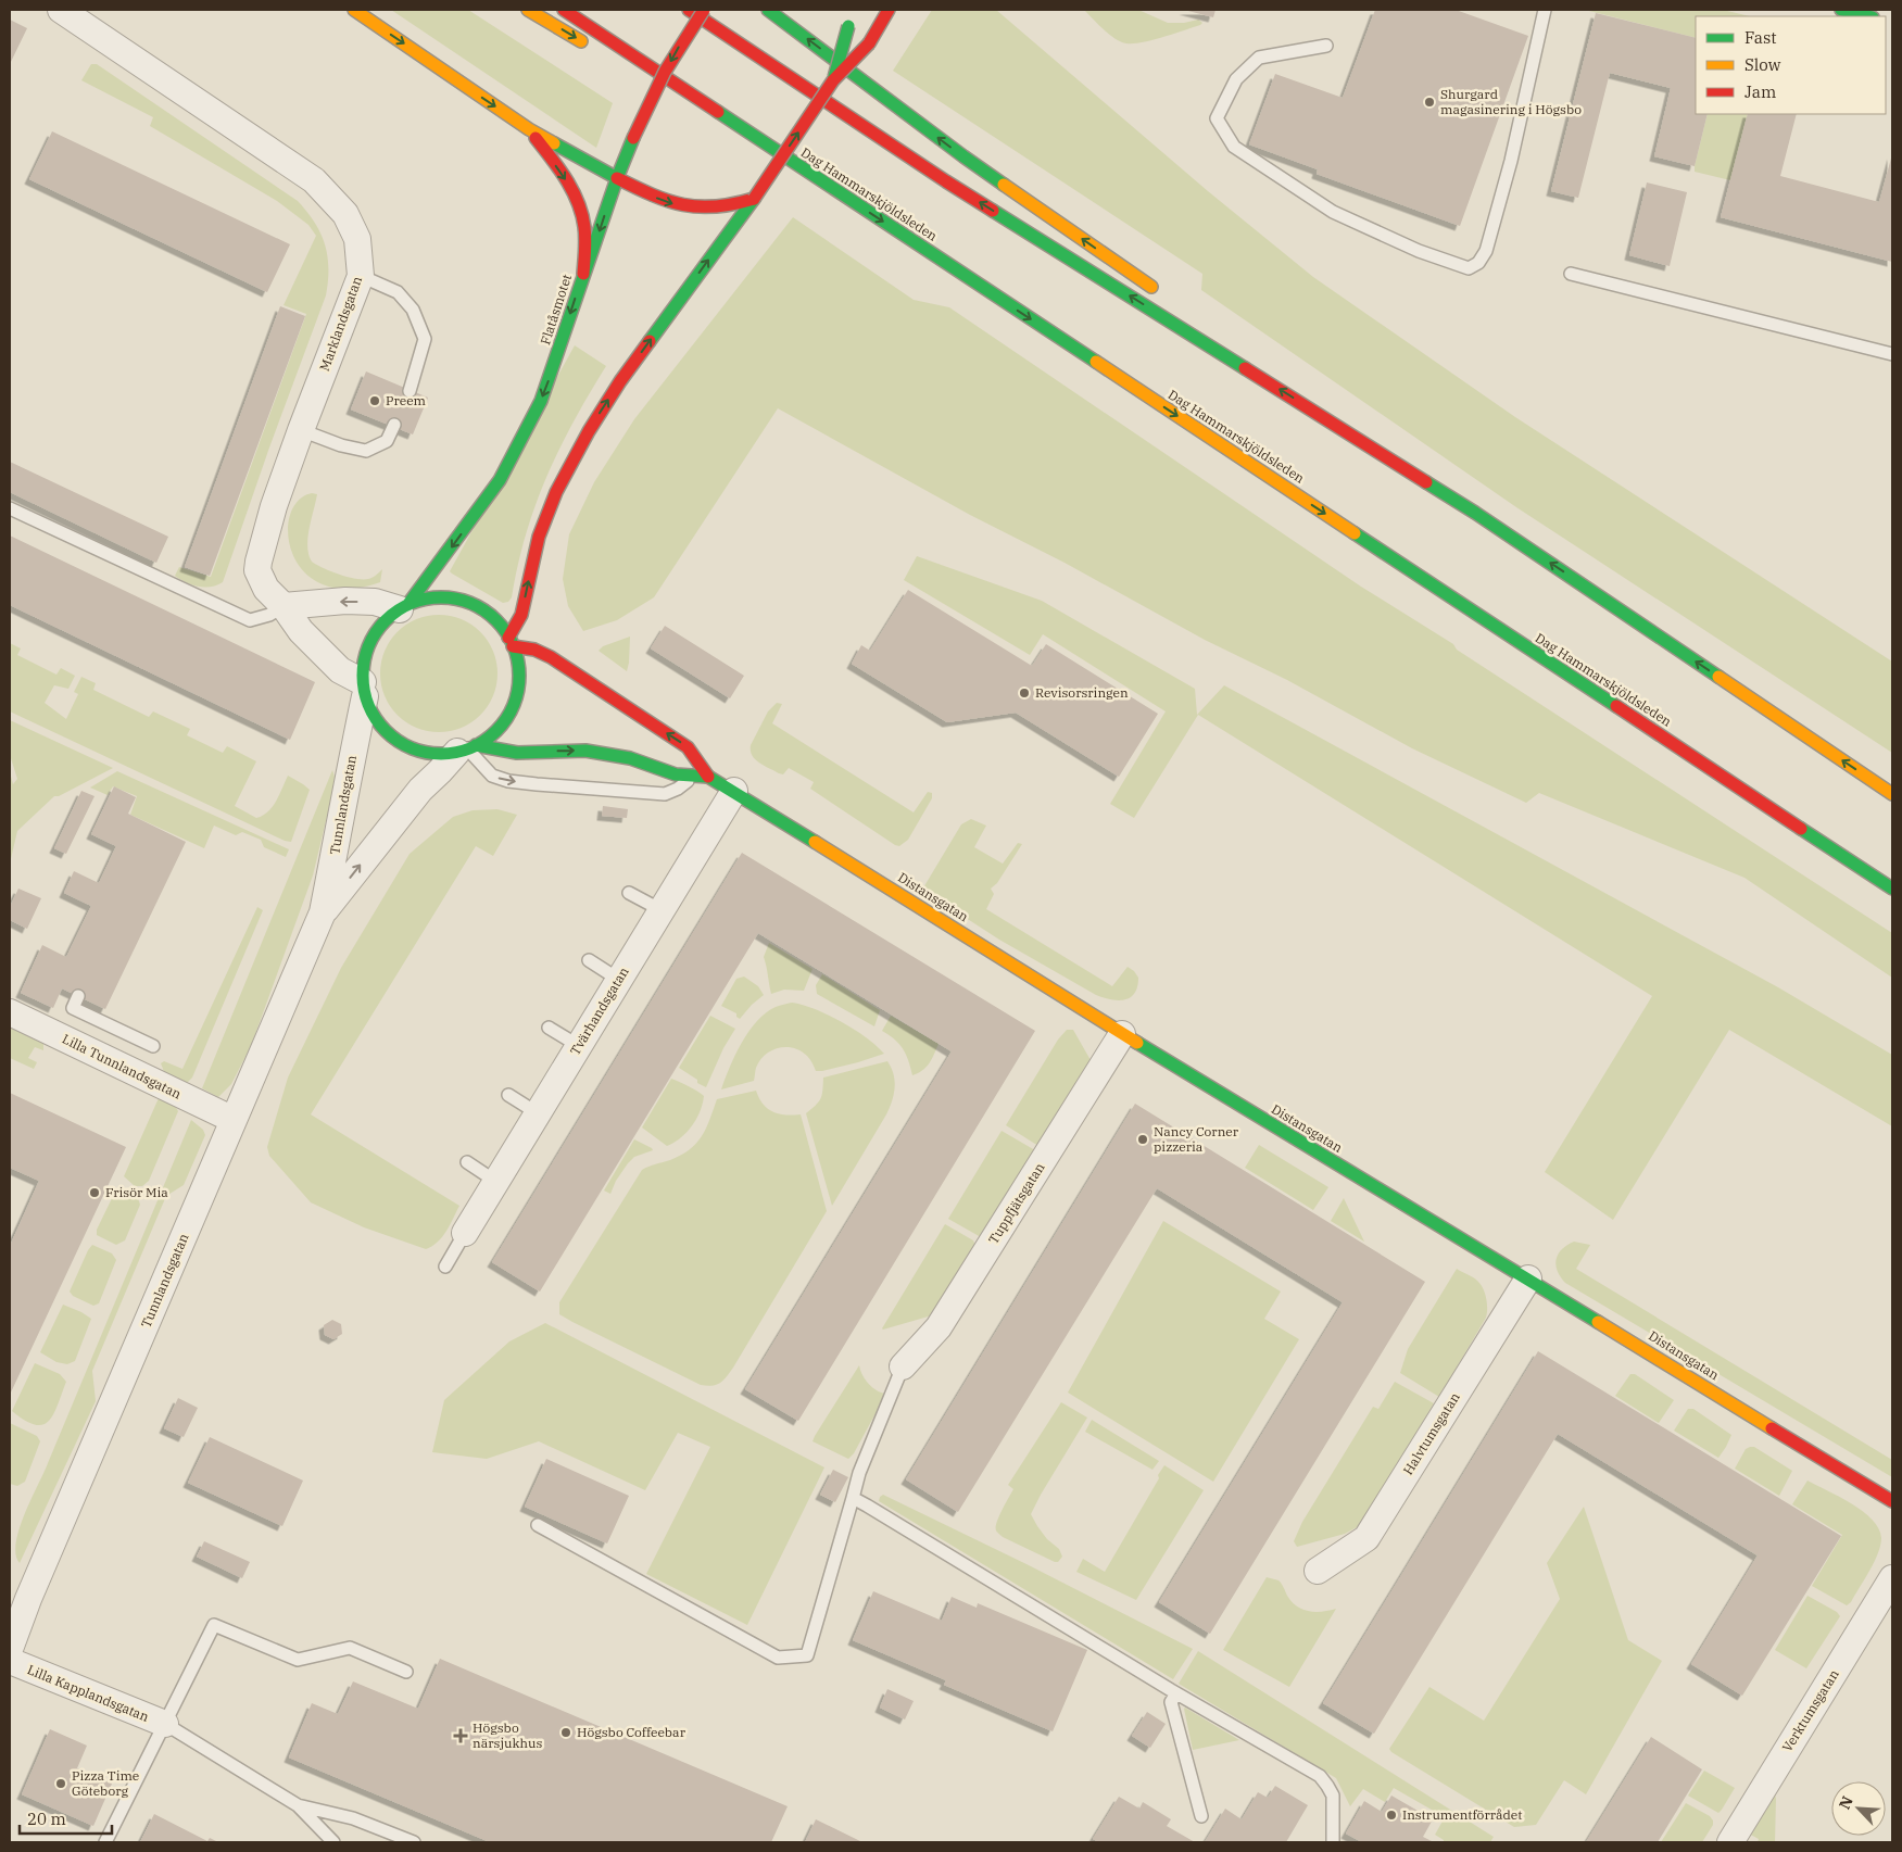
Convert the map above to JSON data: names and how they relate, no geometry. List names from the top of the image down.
{
  "streets": {
    "main road": ["Dag Hammarskjöldsleden", "Flatåsmotet", "Distansgatan"],
    "street": [
      "Marklandsgatan",
      "Tunnlandsgatan",
      "Tvärhandsgatan",
      "Lilla Tunnlandsgatan",
      "Tuppfjätsgatan",
      "Halvtumsgatan",
      "Lilla Kapplandsgatan",
      "Verktumsgatan"
    ]
  },
  "crossings": [
    ["Flatåsmotet", "Marklandsgatan"],
    ["Flatåsmotet", "Tunnlandsgatan"],
    ["Flatåsmotet", "Distansgatan"],
    ["Marklandsgatan", "Tunnlandsgatan"],
    ["Marklandsgatan", "Distansgatan"],
    ["Tunnlandsgatan", "Distansgatan"],
    ["Tunnlandsgatan", "Lilla Tunnlandsgatan"],
    ["Distansgatan", "Tvärhandsgatan"],
    ["Distansgatan", "Tuppfjätsgatan"],
    ["Distansgatan", "Halvtumsgatan"]
  ],
  "places": {
    "other": [
      "Shurgard magasinering i Högsbo",
      "Preem",
      "Revisorsringen",
      "Nancy Corner pizzeria",
      "Frisör Mia",
      "Högsbo Coffeebar",
      "Pizza Time Göteborg",
      "Instrumentförrådet"
    ],
    "health": ["Högsbo närsjukhus"]
  },
  "legend": ["Fast", "Slow", "Jam"],
  "scale_bar": "20 m",
  "north": "top left"
}
